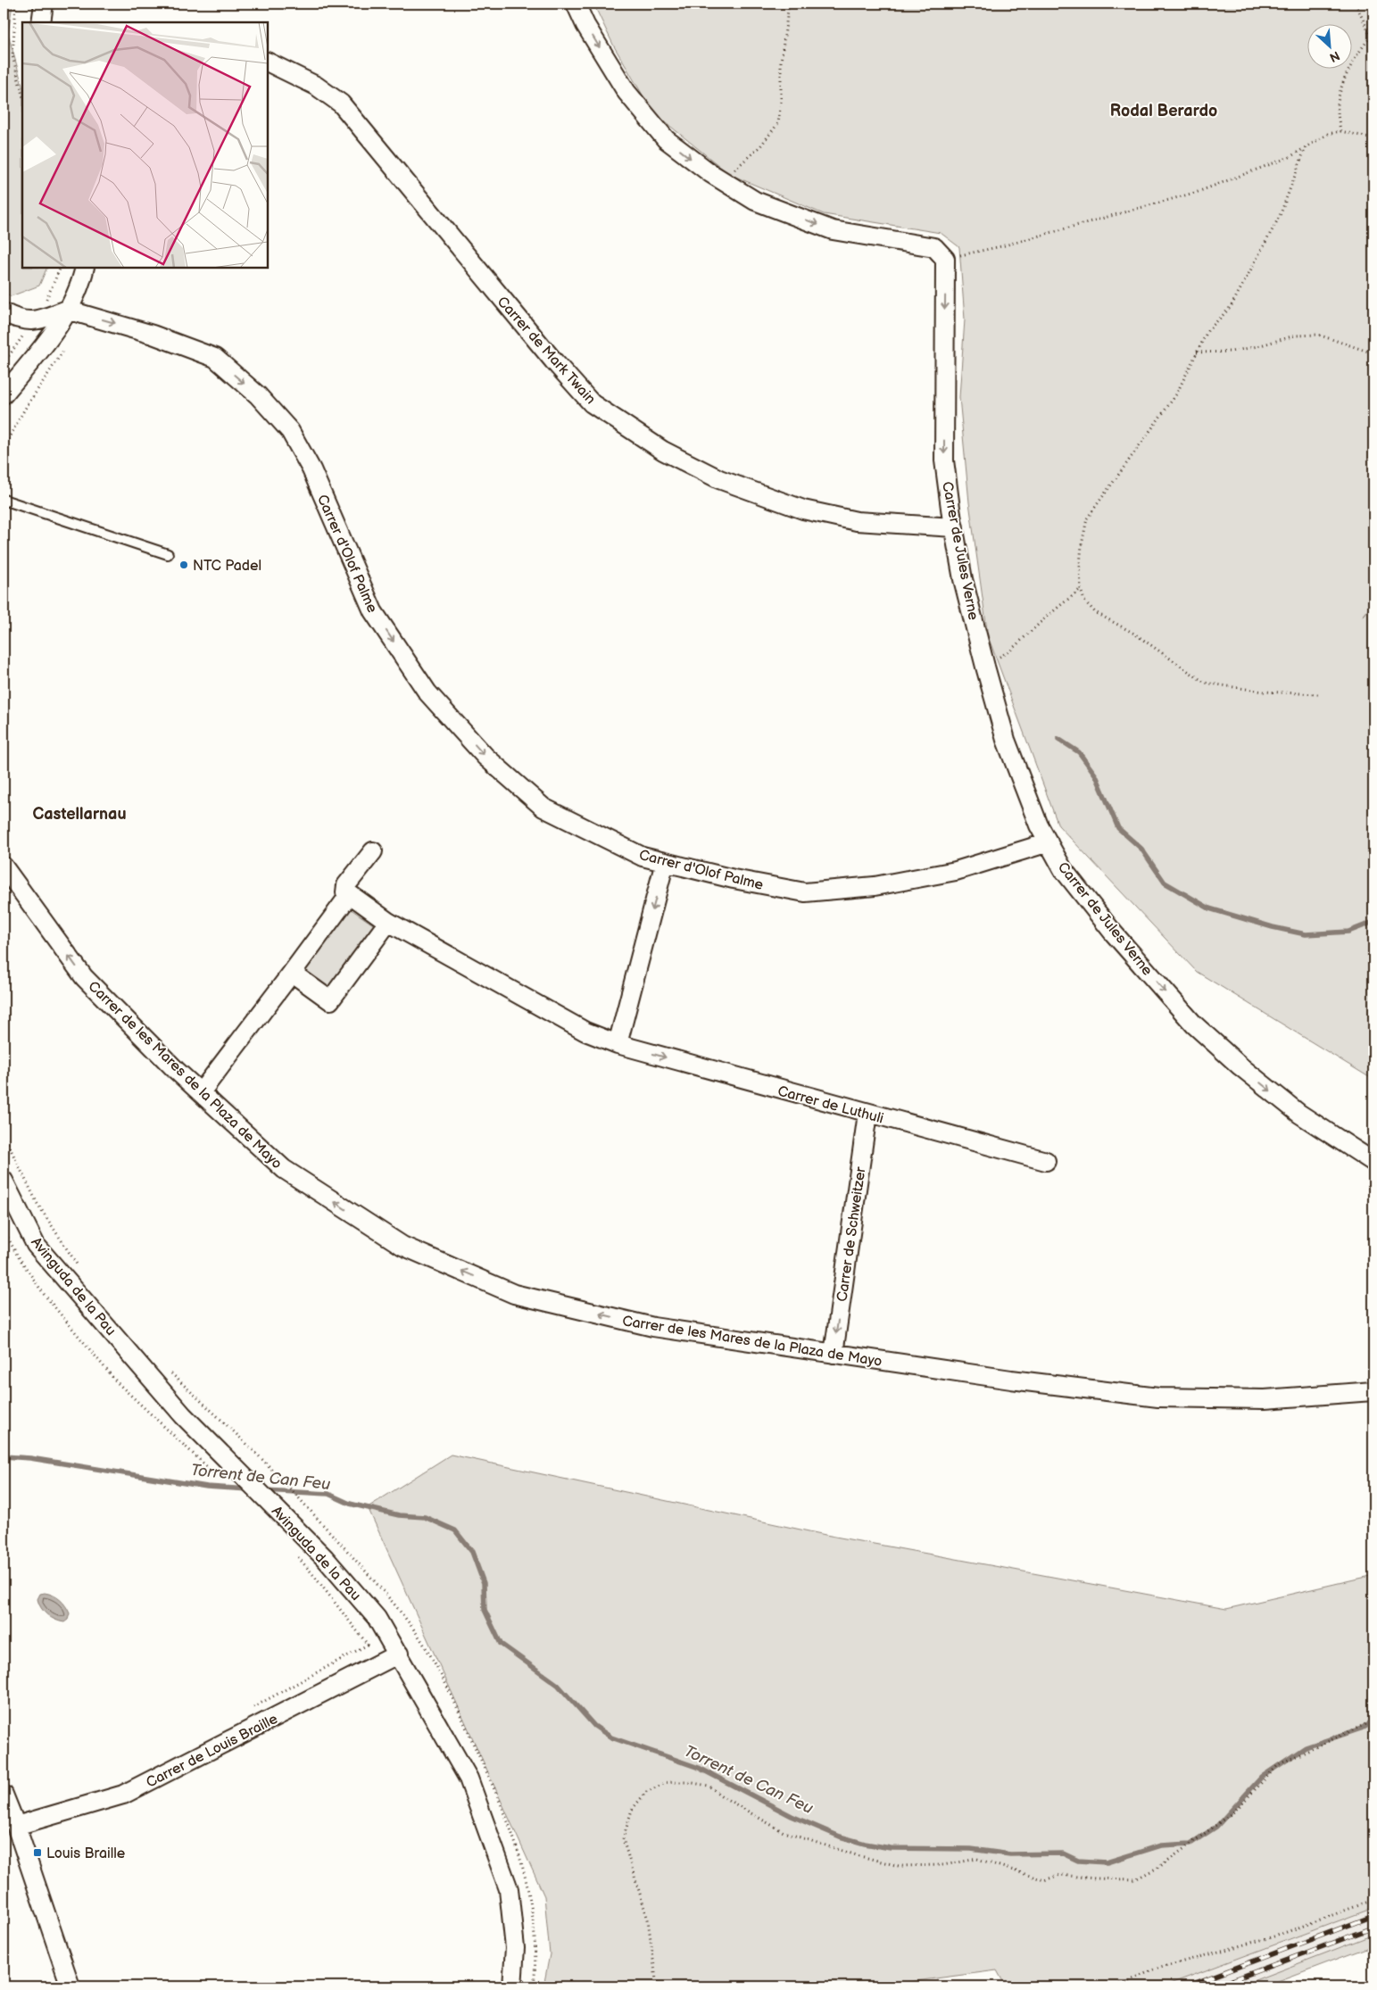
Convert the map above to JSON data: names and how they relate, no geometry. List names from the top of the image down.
{
  "streets": {
    "street": [
      "Carrer de Mark Twain",
      "Carrer de Jules Verne",
      "Carrer d'Olof Palme",
      "Carrer de les Mares de la Plaza de Mayo",
      "Carrer de Luthuli",
      "Carrer de Schweitzer",
      "Avinguda de la Pau",
      "Carrer de Louis Braille"
    ]
  },
  "crossings": [
    ["Carrer de Mark Twain", "Carrer de Jules Verne"],
    ["Carrer de Jules Verne", "Carrer d'Olof Palme"],
    ["Carrer de les Mares de la Plaza de Mayo", "Carrer de Schweitzer"],
    ["Carrer de Luthuli", "Carrer de Schweitzer"],
    ["Avinguda de la Pau", "Carrer de Louis Braille"]
  ],
  "one_way": [
    "Carrer de Jules Verne",
    "Carrer d'Olof Palme",
    "Carrer de les Mares de la Plaza de Mayo",
    "Carrer de Schweitzer"
  ],
  "districts": ["Rodal Berardo", "Castellarnau"],
  "water": ["Torrent de Can Feu"],
  "places": {
    "other": ["NTC Padel"],
    "transit": ["Louis Braille"]
  },
  "north": "bottom right"
}
